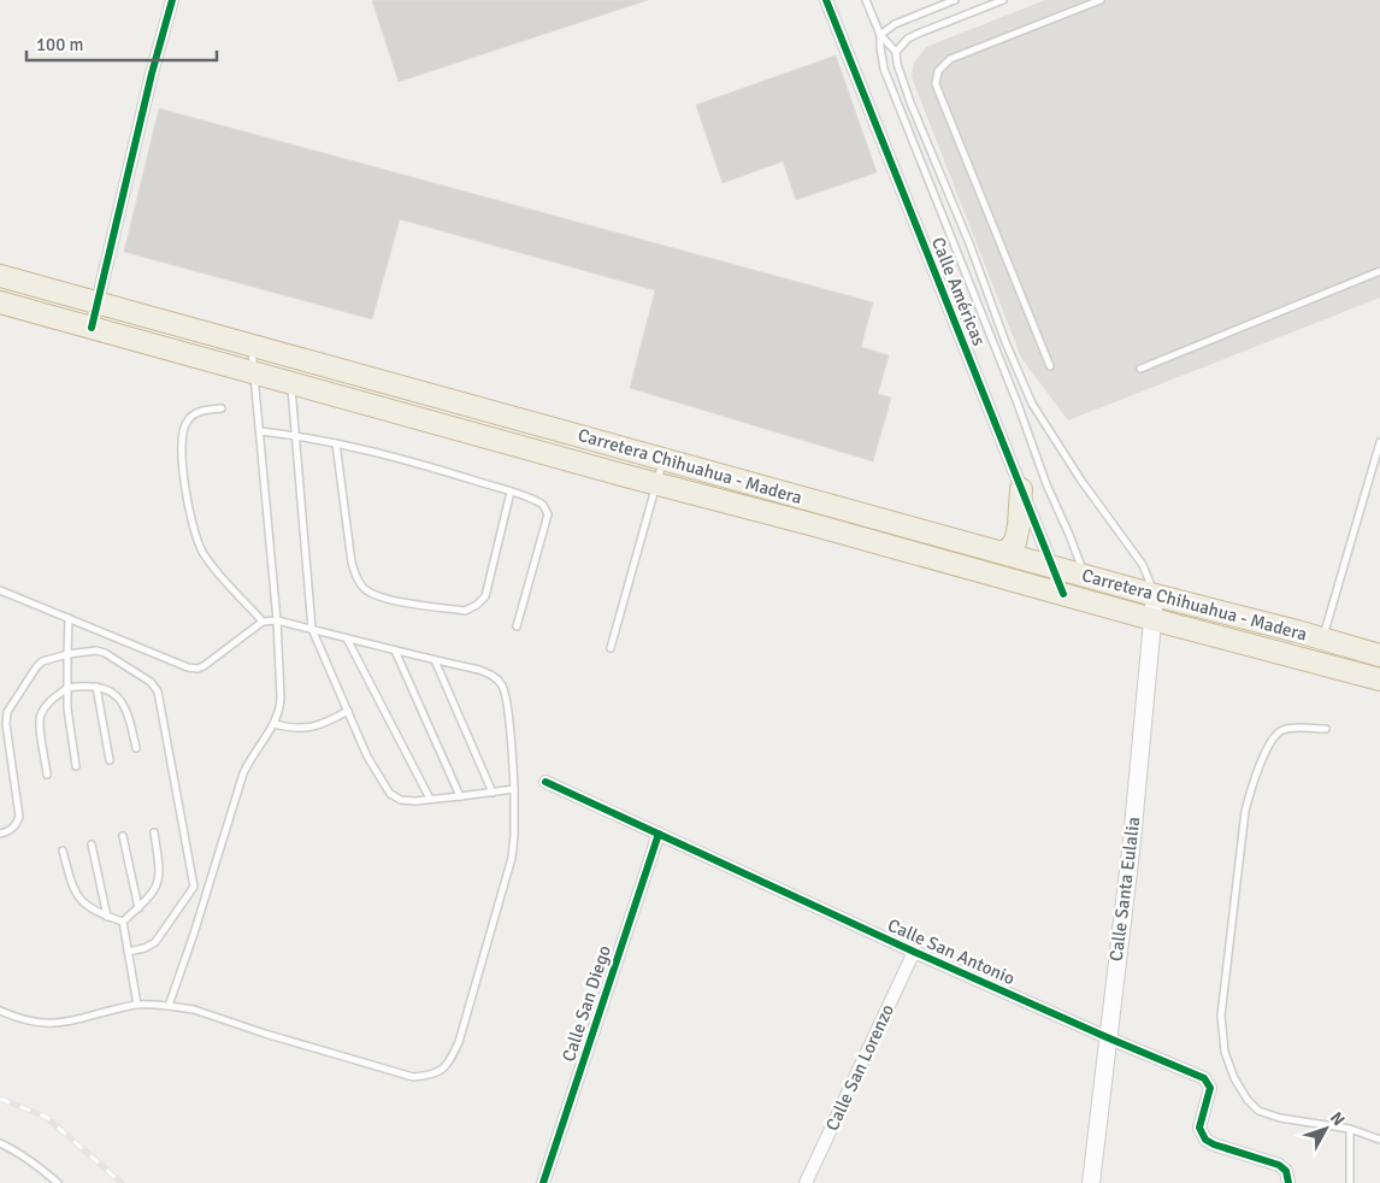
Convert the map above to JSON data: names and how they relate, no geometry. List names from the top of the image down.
{
  "streets": {
    "highway": ["Carretera Chihuahua - Madera"],
    "street": [
      "Calle Américas",
      "Calle Santa Eulalia",
      "Calle San Antonio",
      "Calle San Diego",
      "Calle San Lorenzo"
    ]
  },
  "crossings": [
    ["Calle Américas", "Carretera Chihuahua - Madera"],
    ["Carretera Chihuahua - Madera", "Calle Santa Eulalia"],
    ["Calle Santa Eulalia", "Calle San Antonio"],
    ["Calle San Antonio", "Calle San Diego"],
    ["Calle San Antonio", "Calle San Lorenzo"]
  ],
  "scale_bar": "100 m",
  "north": "top right"
}
